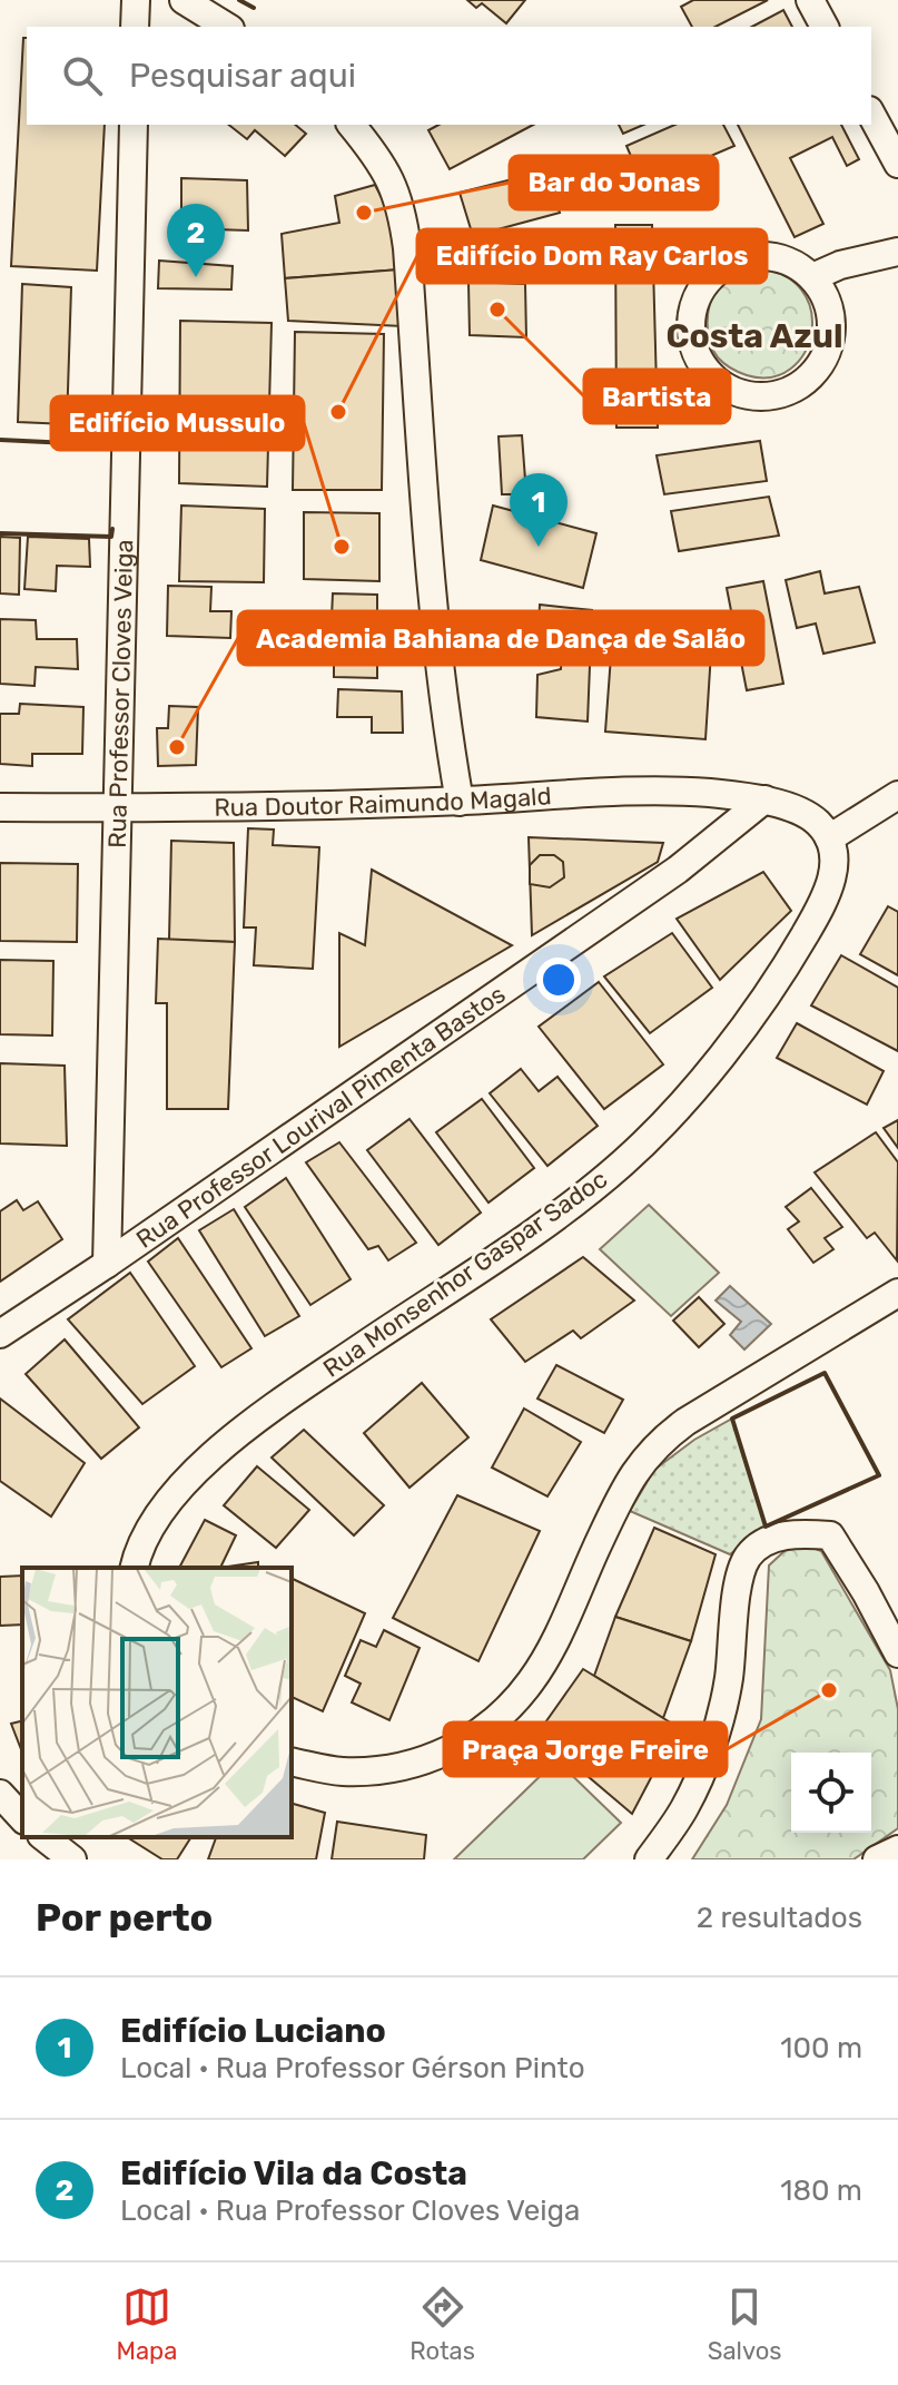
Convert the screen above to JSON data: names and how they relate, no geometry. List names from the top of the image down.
{
  "streets": {
    "street": [
      "Rua Professor Cloves Veiga",
      "Rua Doutor Raimundo Magald",
      "Rua Professor Lourival Pimenta Bastos",
      "Rua Monsenhor Gaspar Sadoc"
    ]
  },
  "crossings": [
    ["Rua Professor Cloves Veiga", "Rua Doutor Raimundo Magald"],
    ["Rua Professor Cloves Veiga", "Rua Professor Lourival Pimenta Bastos"],
    ["Rua Doutor Raimundo Magald", "Rua Professor Lourival Pimenta Bastos"]
  ],
  "districts": ["Costa Azul"],
  "places": [
    "Bar do Jonas",
    "Bartista",
    "Edifício Dom Ray Carlos",
    "Edifício Mussulo",
    "Academia Bahiana de Dança de Salão",
    "Praça Jorge Freire"
  ],
  "page": {
    "search": "Pesquisar aqui",
    "pins": ["2", "1"],
    "heading": ["Por perto", "2 resultados"],
    "list": [
      {
        "mark": "1",
        "name": "Edifício Luciano",
        "note": "Local · Rua Professor Gérson Pinto",
        "value": "100 m"
      },
      {
        "mark": "2",
        "name": "Edifício Vila da Costa",
        "note": "Local · Rua Professor Cloves Veiga",
        "value": "180 m"
      }
    ],
    "nav": ["Mapa", "Rotas", "Salvos"]
  }
}
